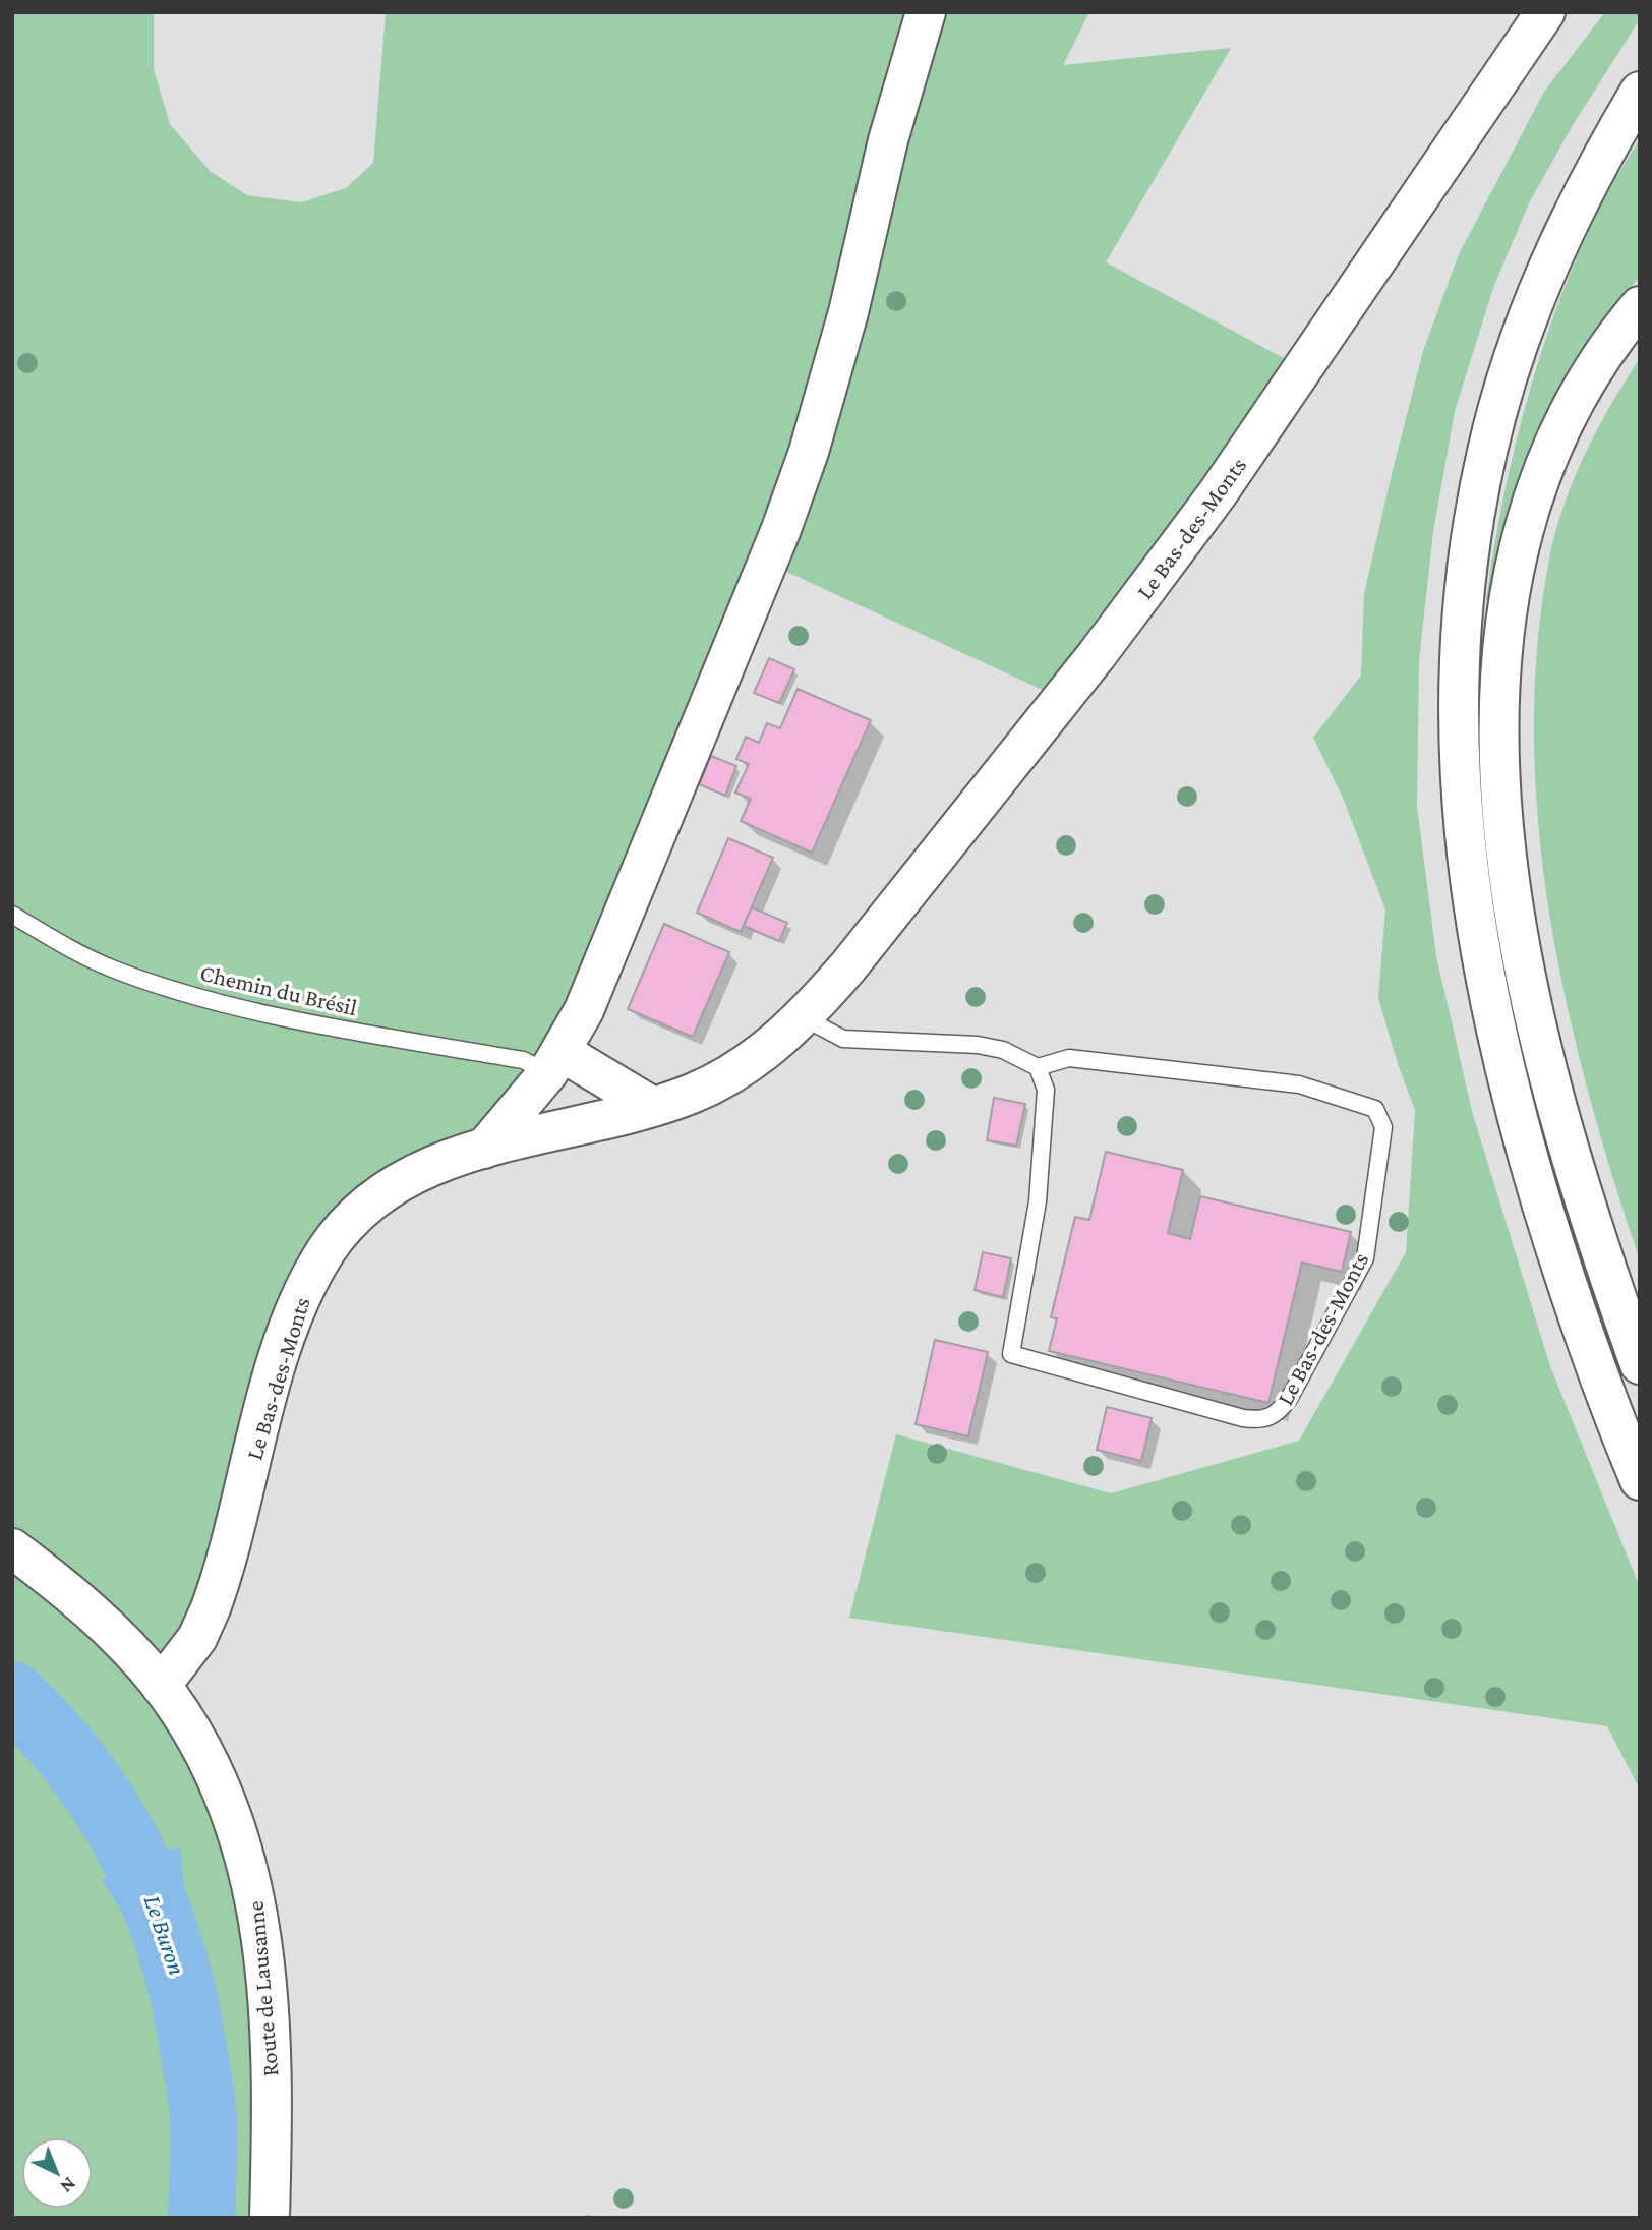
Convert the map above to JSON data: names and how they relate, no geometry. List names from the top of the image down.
{
  "streets": {
    "main road": ["Le Bas-des-Monts", "Route de Lausanne"],
    "lane": ["Chemin du Brésil"]
  },
  "crossings": [
    ["Le Bas-des-Monts", "Route de Lausanne"]
  ],
  "water": ["Le Buron"],
  "north": "bottom right"
}
